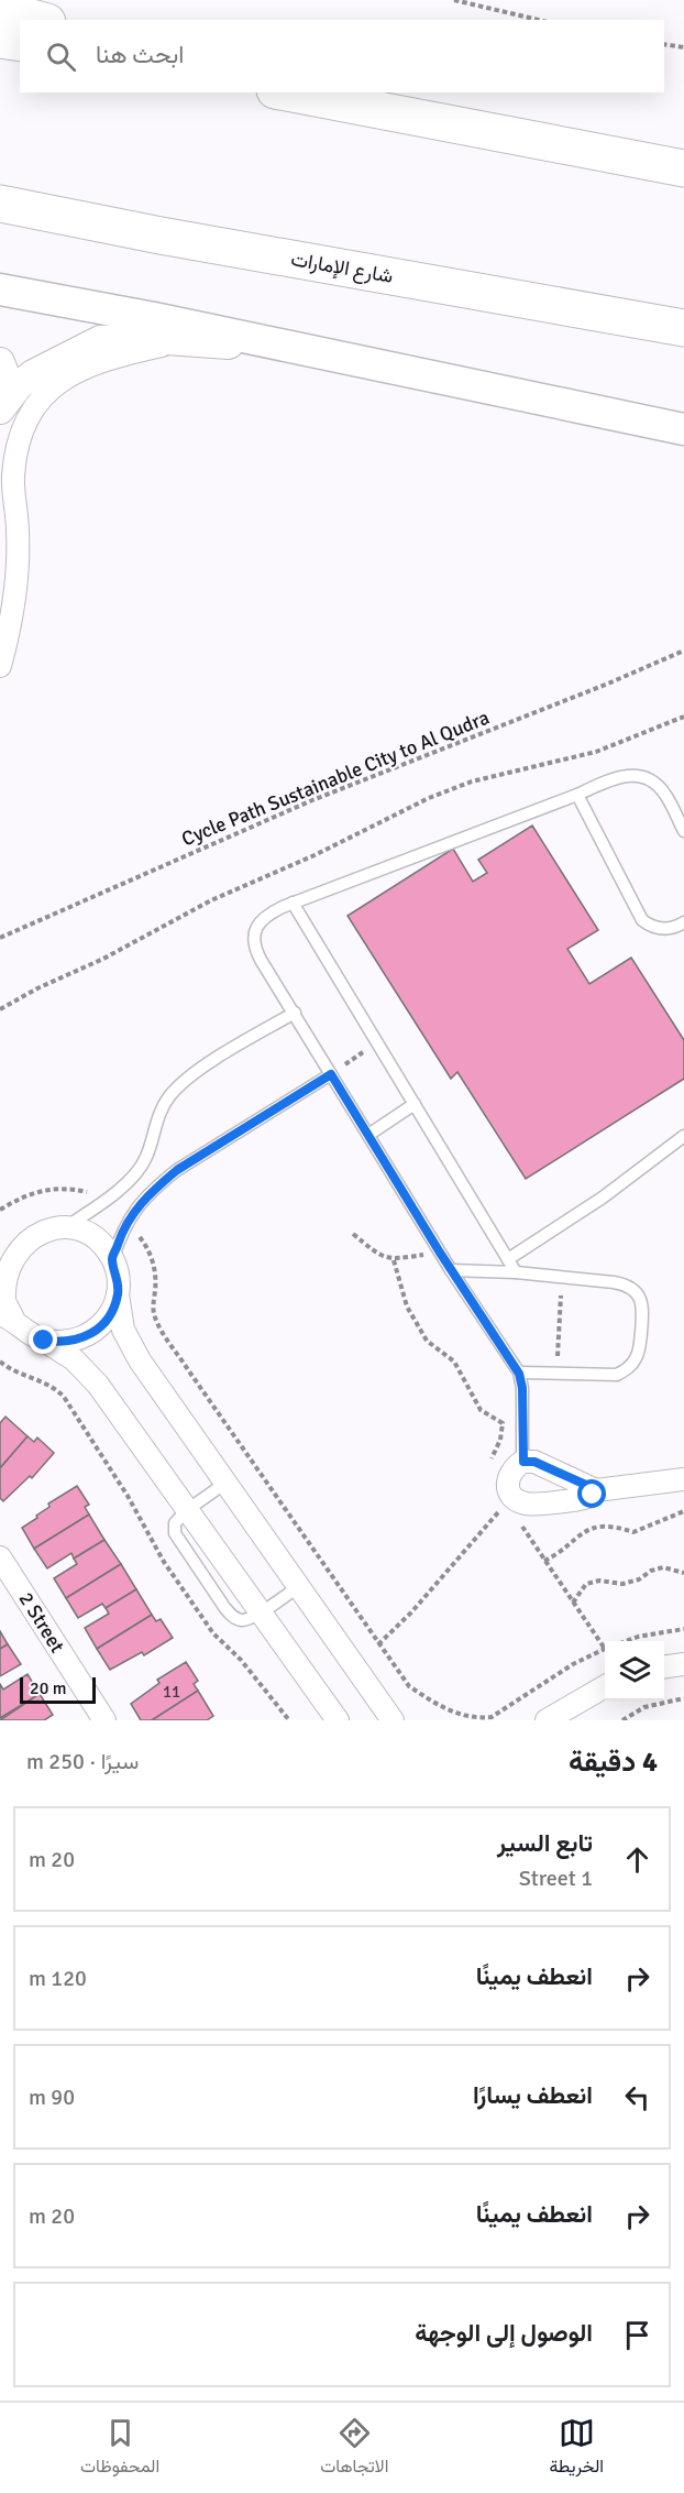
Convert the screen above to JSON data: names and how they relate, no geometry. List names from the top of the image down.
{
  "streets": {
    "highway": ["شارع الإمارات"],
    "street": ["2 Street"],
    "path": ["Cycle Path Sustainable City to Al Qudra"]
  },
  "house_numbers": ["11"],
  "scale_bar": "20 m",
  "page": {
    "search": "ابحث هنا",
    "scale": "20 m",
    "heading": ["4 دقيقة", "سيرًا · 250 m"],
    "list": [
      ["تابع السير", "1 Street", "20 m"],
      ["انعطف يمينًا", "120 m"],
      ["انعطف يسارًا", "90 m"],
      ["انعطف يمينًا", "20 m"],
      "الوصول إلى الوجهة"
    ],
    "nav": ["الخريطة", "الاتجاهات", "المحفوظات"]
  }
}
